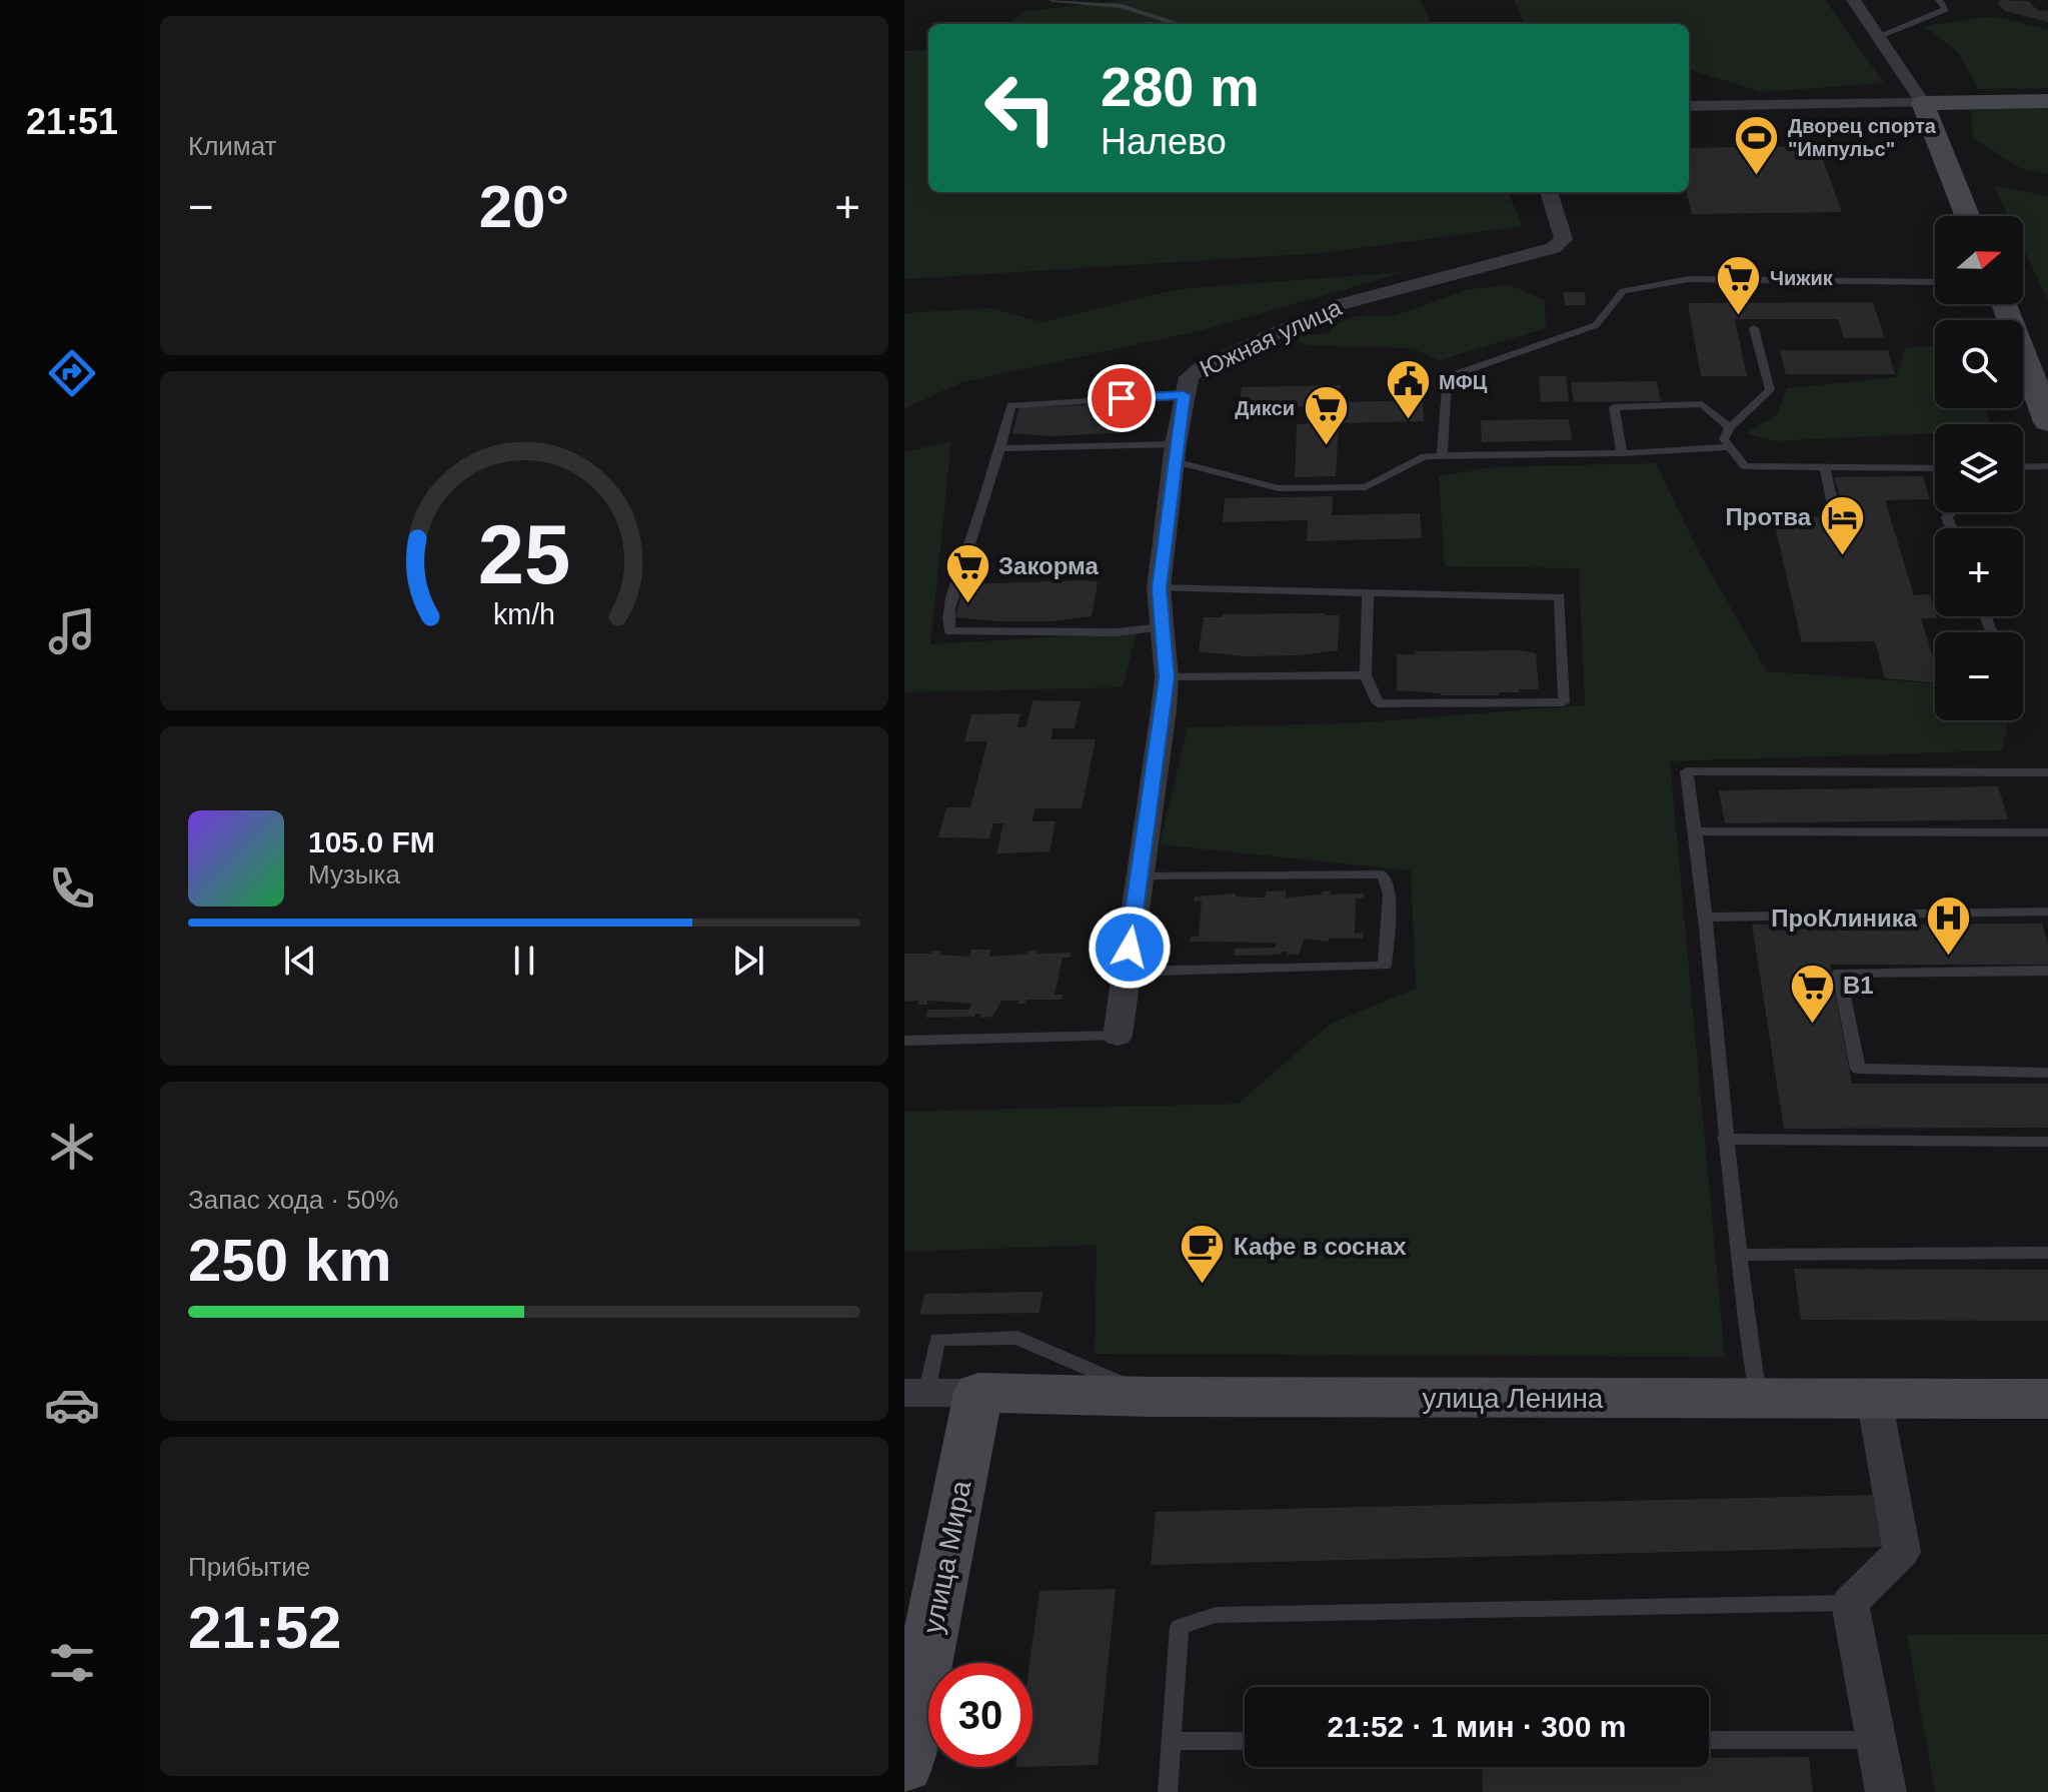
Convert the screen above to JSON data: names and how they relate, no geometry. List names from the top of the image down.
{
  "streets": {
    "street": ["Южная улица", "улица Ленина", "улица Мира"]
  },
  "crossings": [
    ["улица Ленина", "улица Мира"]
  ],
  "places": {
    "sports": ["Дворец спорта \"Импульс\""],
    "supermarket": [
      "Чижик",
      "Дикси",
      "Закорма",
      "В1"
    ],
    "public building": ["МФЦ"],
    "hotel": ["Протва"],
    "hospital": ["ПроКлиника"],
    "cafe": ["Кафе в соснах"]
  },
  "north": "right",
  "page": {
    "tabs": "21:51",
    "tile": [
      "Климат",
      ["Запас хода · 50%", "250 km"],
      ["Прибытие", "21:52"]
    ],
    "turn": ["280 m", "Налево"],
    "heat": ["−", "20°", "+"],
    "map_buttons": ["+", "−"],
    "song": ["105.0 FM", "Музыка"],
    "limit": "30",
    "trip": "21:52 · 1 мин · 300 m",
    "gauge": ["25", "km/h"]
  }
}
